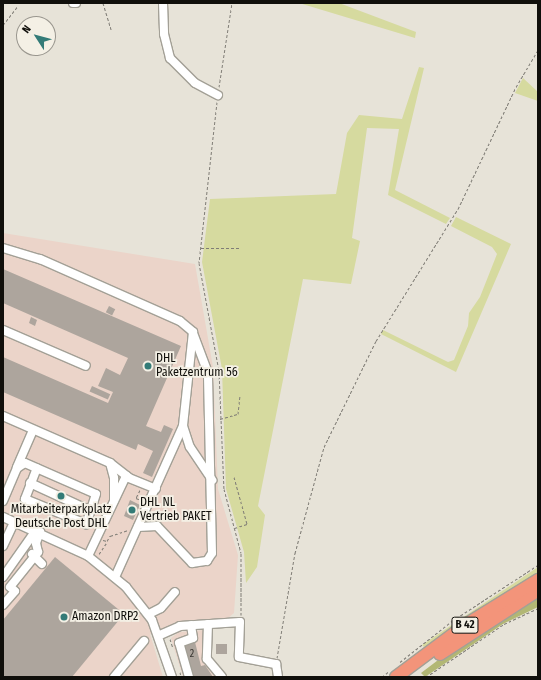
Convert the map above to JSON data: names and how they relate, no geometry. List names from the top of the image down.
{
  "streets": {
    "highway": ["B 42"]
  },
  "places": [
    "DHL Paketzentrum 56",
    "Mitarbeiterparkplatz Deutsche Post DHL",
    "DHL NL Vertrieb PAKET",
    "Amazon DRP2"
  ],
  "house_numbers": ["2"],
  "north": "top left"
}
